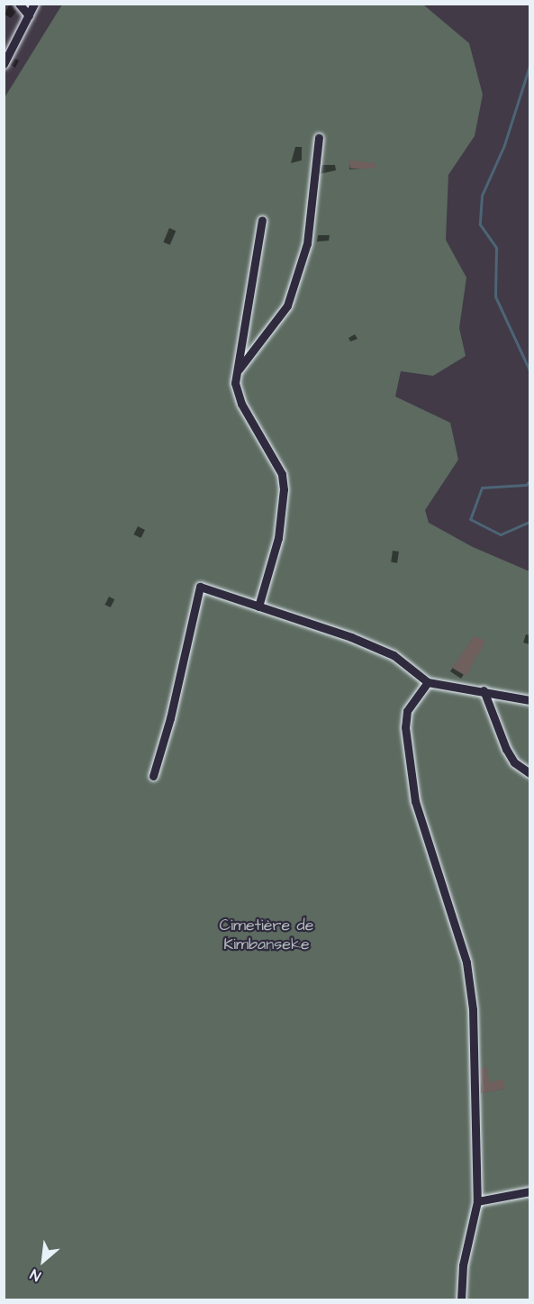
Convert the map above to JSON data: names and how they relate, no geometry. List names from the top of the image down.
{
  "parks": ["Cimetière de Kimbanseke"],
  "north": "bottom left"
}
